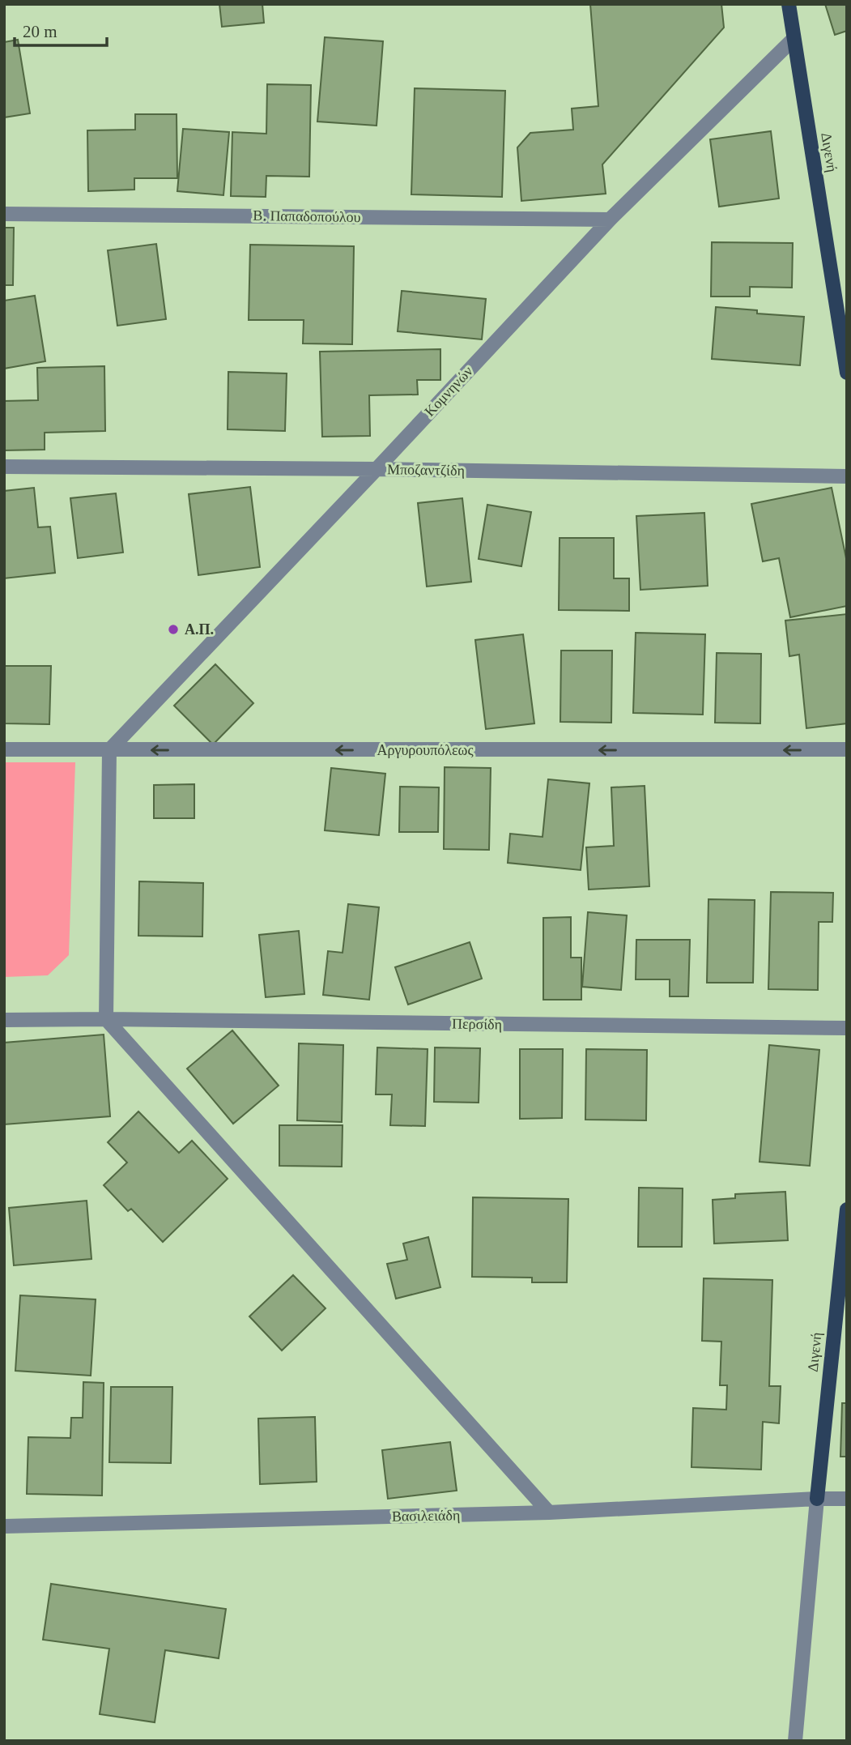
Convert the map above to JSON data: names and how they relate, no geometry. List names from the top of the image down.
{
  "streets": {
    "main road": ["Διγενή"],
    "street": [
      "B. Παπαδοπούλου",
      "Κομνηνών",
      "Μποζαντζίδη",
      "Αργυρουπόλεως",
      "Περσίδη",
      "Βασιλειάδη"
    ]
  },
  "crossings": [
    ["Διγενή", "Κομνηνών"],
    ["Διγενή", "Βασιλειάδη"],
    ["B. Παπαδοπούλου", "Κομνηνών"],
    ["Κομνηνών", "Μποζαντζίδη"],
    ["Κομνηνών", "Αργυρουπόλεως"]
  ],
  "one_way": ["Αργυρουπόλεως"],
  "places": ["Α.Π."],
  "scale_bar": "20 m"
}
